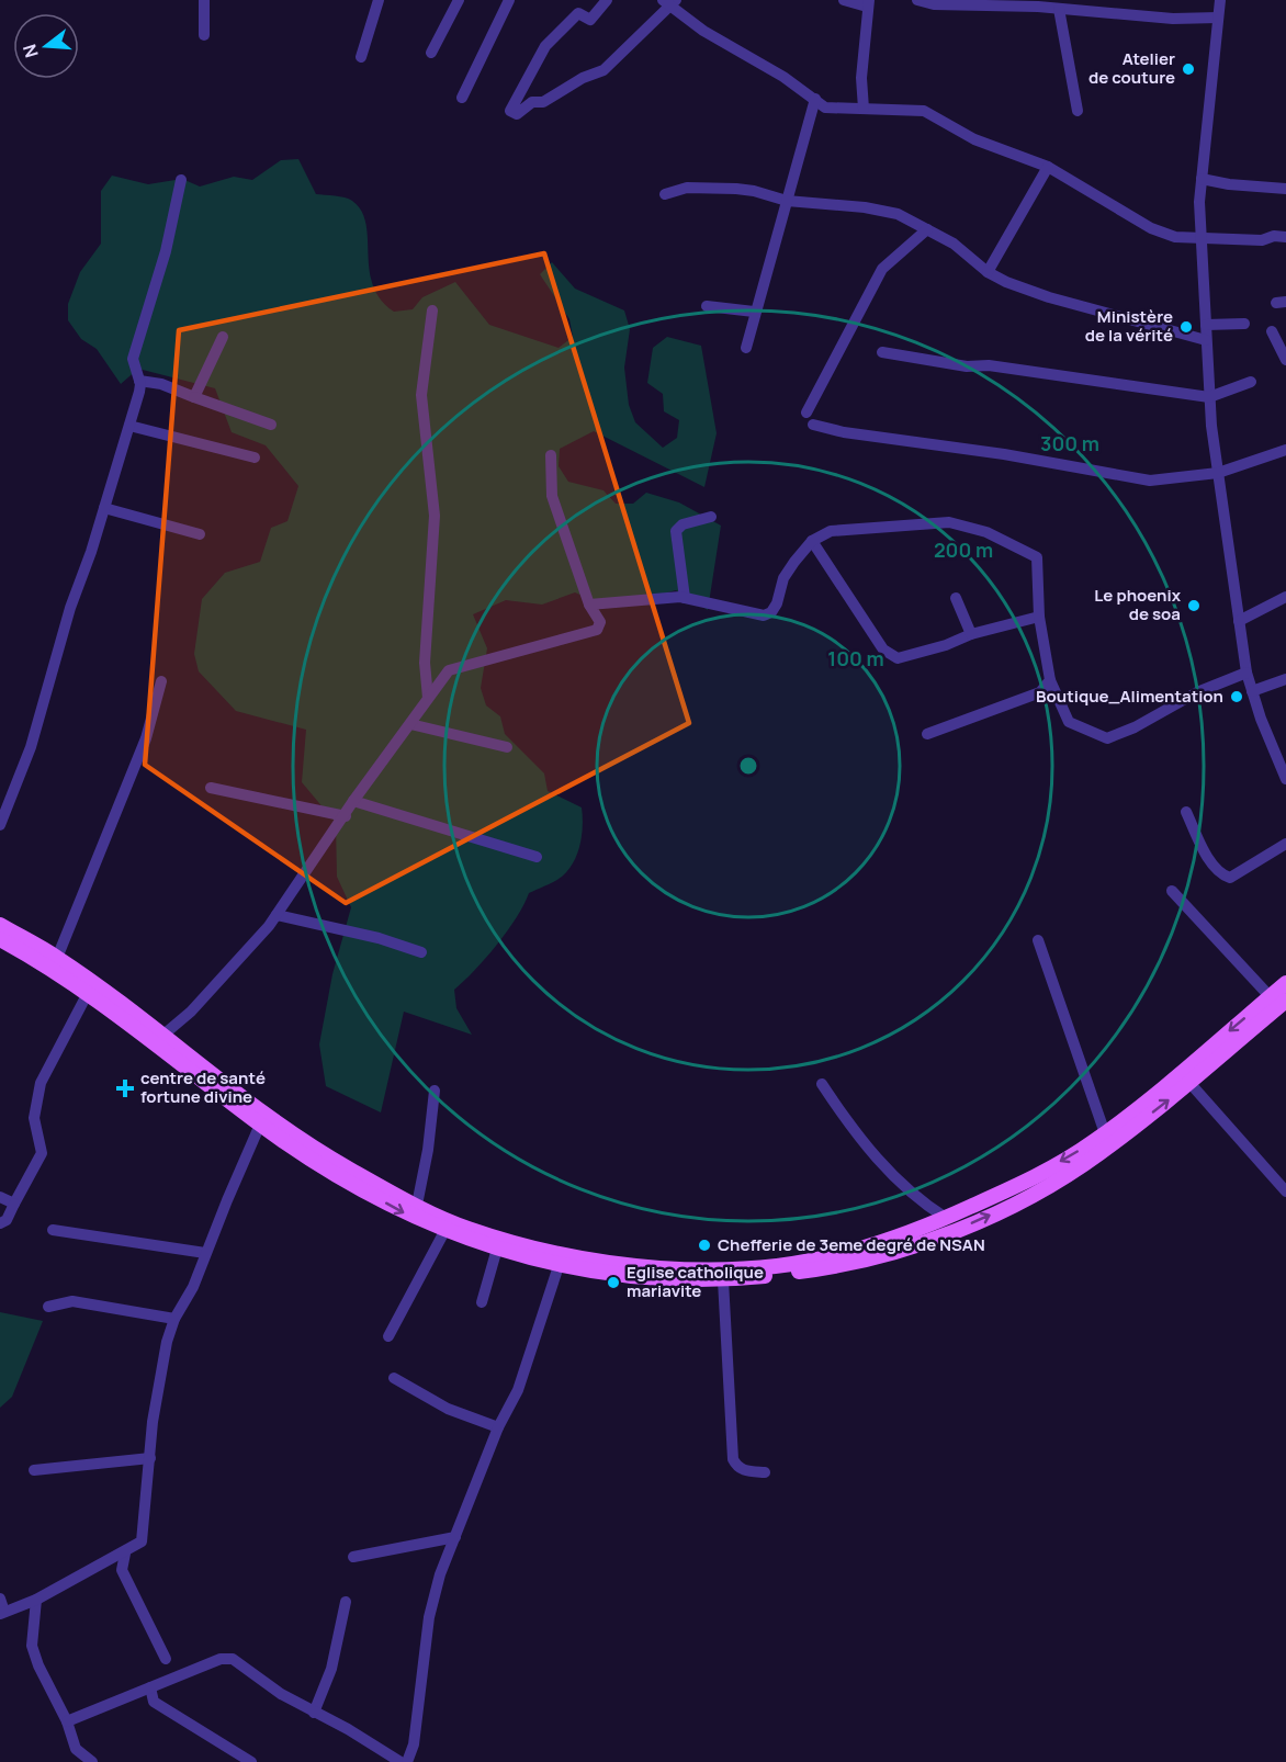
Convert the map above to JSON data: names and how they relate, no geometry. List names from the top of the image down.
{
  "places": {
    "other": [
      "Atelier de couture",
      "Ministère de la vérité",
      "Le phoenix de soa",
      "Boutique_Alimentation",
      "Chefferie de 3eme degré de NSAN",
      "Eglise catholique mariavite"
    ],
    "health": ["centre de santé fortune divine"]
  },
  "north": "left",
  "rings": ["300 m", "200 m", "100 m"]
}
